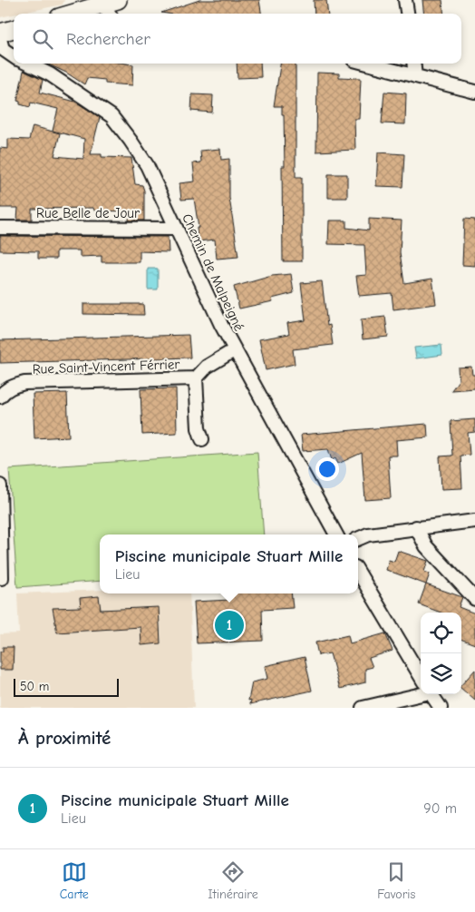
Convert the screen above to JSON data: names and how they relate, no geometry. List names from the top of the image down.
{
  "streets": {
    "street": ["Rue Belle de Jour", "Chemin de Malpeigné", "Rue Saint-Vincent Férrier"]
  },
  "crossings": [
    ["Rue Belle de Jour", "Chemin de Malpeigné"],
    ["Chemin de Malpeigné", "Rue Saint-Vincent Férrier"]
  ],
  "scale_bar": "50 m",
  "page": {
    "search": "Rechercher",
    "popup": ["Piscine municipale Stuart Mille", "Lieu"],
    "pins": "1",
    "scale": "50 m",
    "heading": "À proximité",
    "list": [
      {
        "mark": "1",
        "name": "Piscine municipale Stuart Mille",
        "note": "Lieu",
        "value": "90 m"
      }
    ],
    "nav": ["Carte", "Itinéraire", "Favoris"]
  }
}
